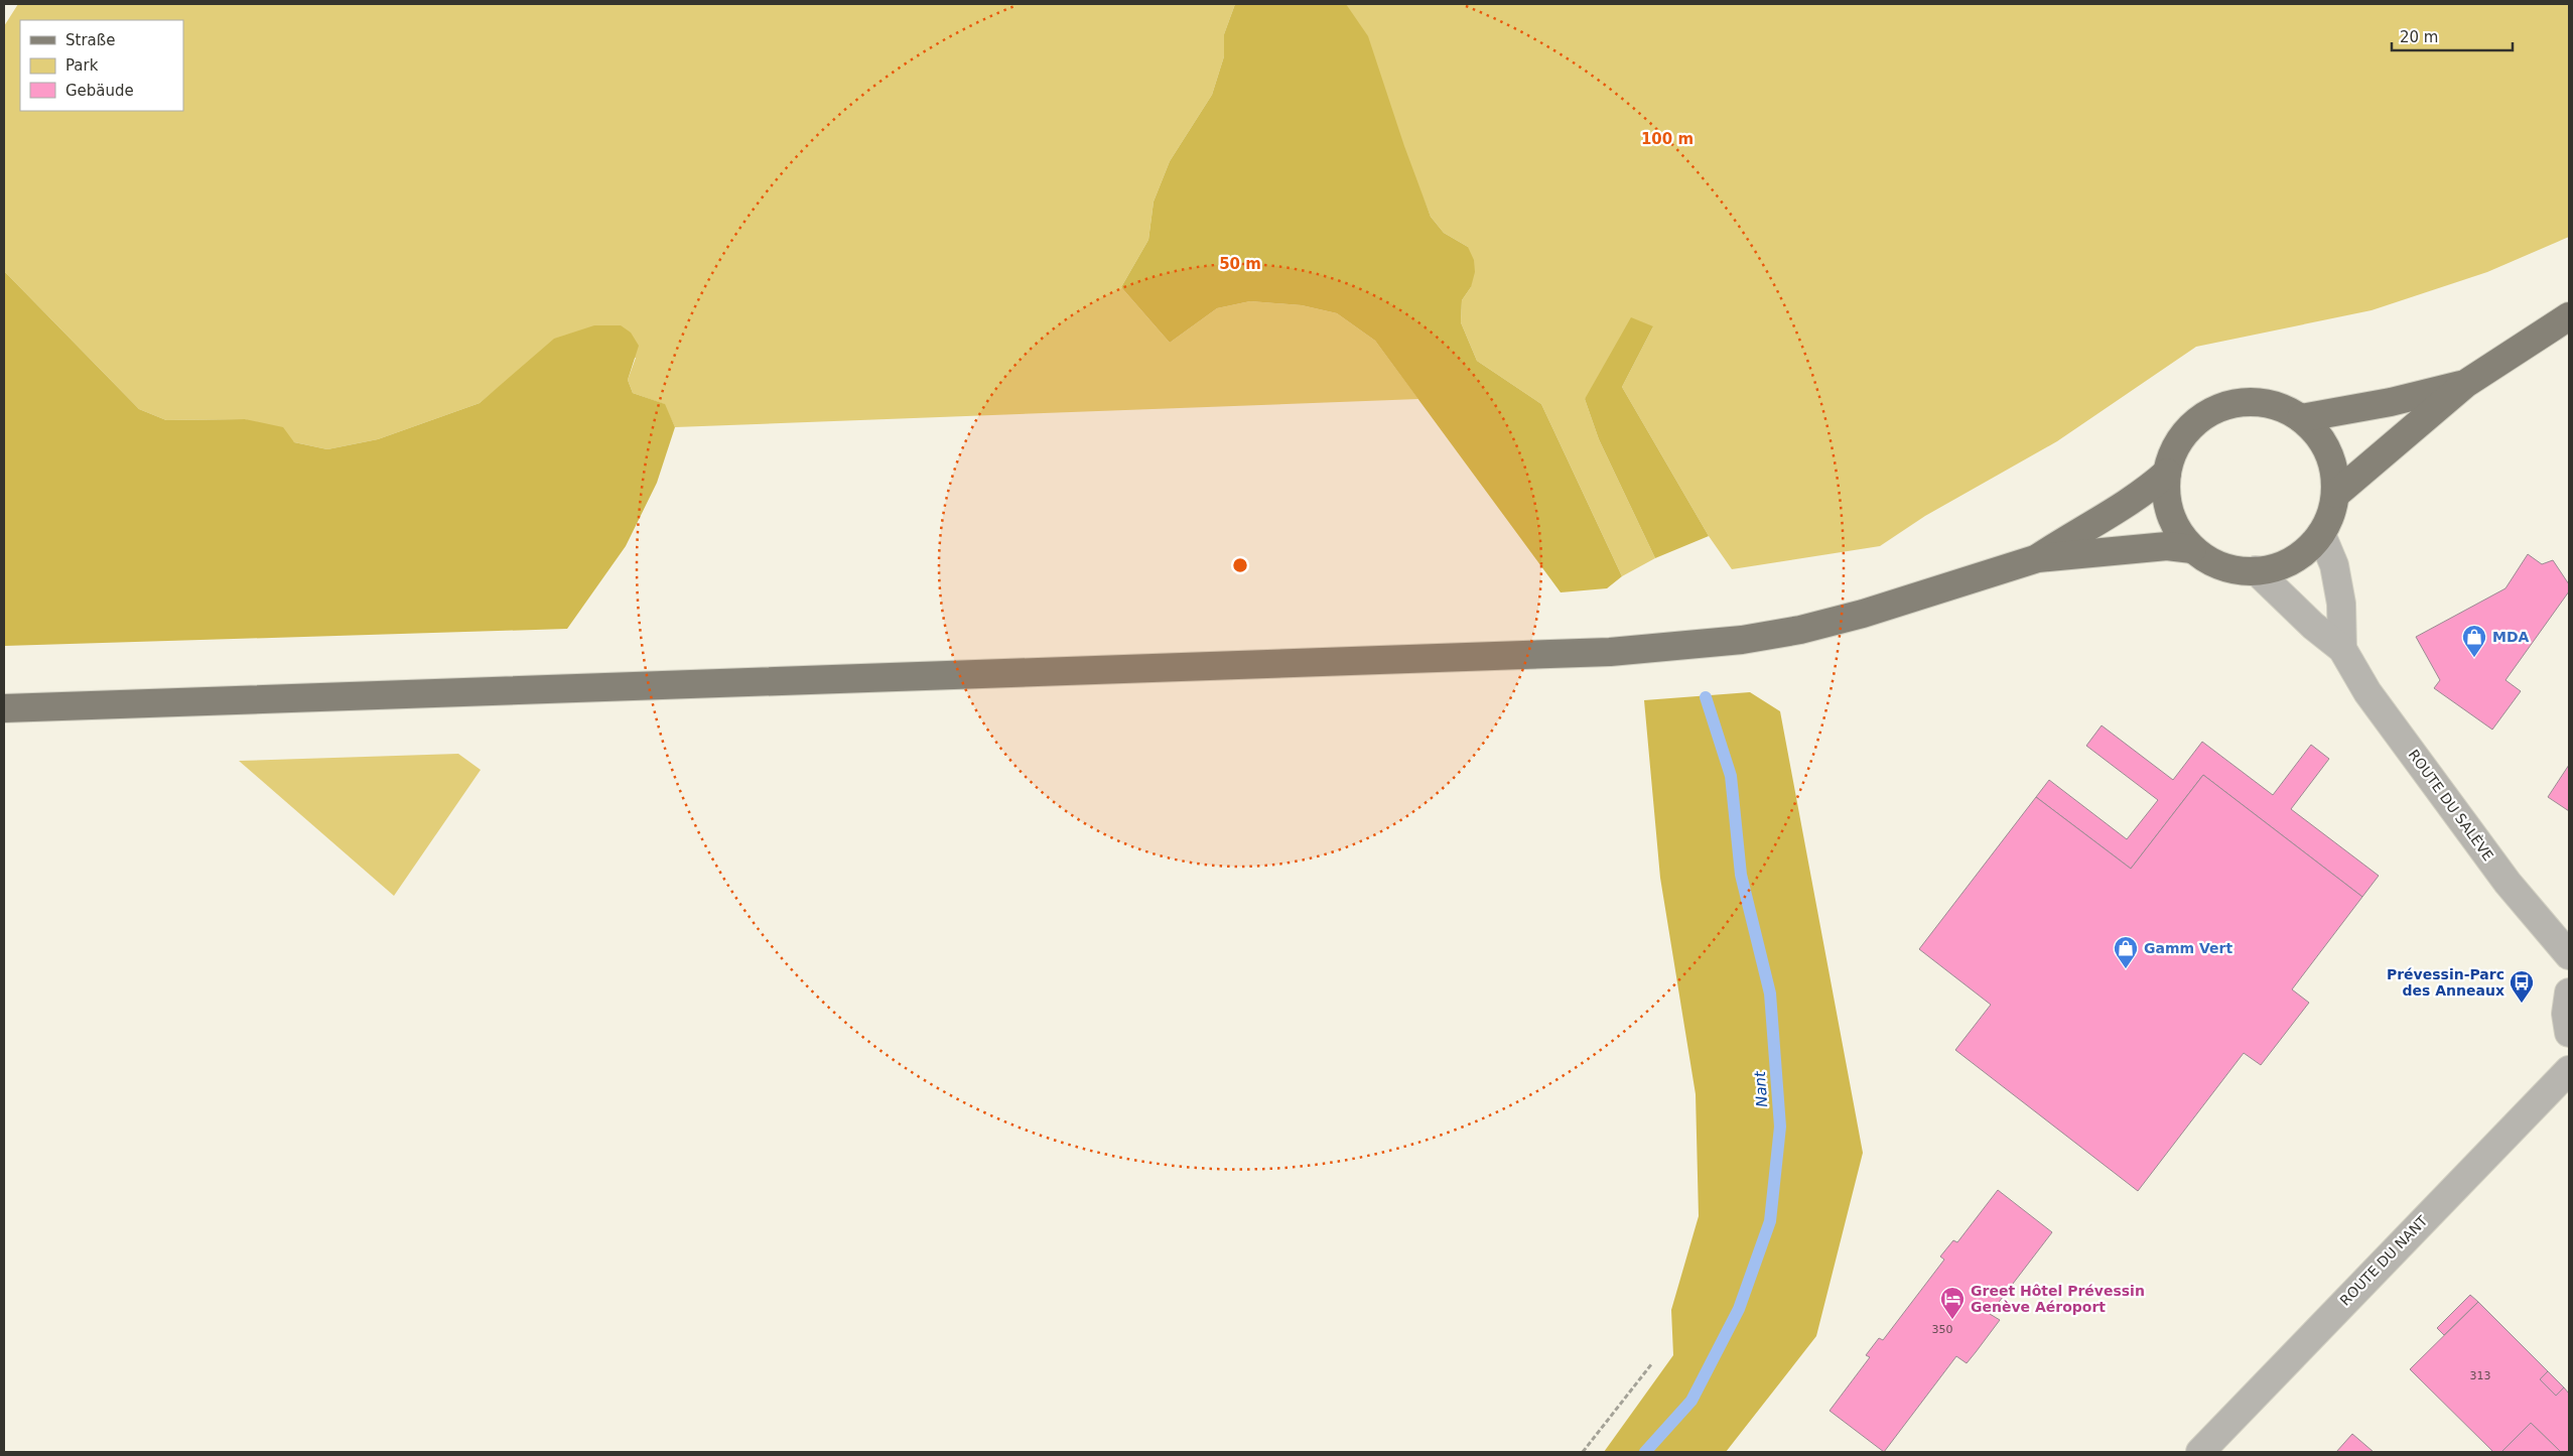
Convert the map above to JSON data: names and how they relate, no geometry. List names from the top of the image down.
{
  "streets": {
    "street": ["ROUTE DU SALÈVE", "ROUTE DU NANT"]
  },
  "water": ["Nant"],
  "places": {
    "shop": ["MDA", "Gamm Vert"],
    "bus stop": ["Prévessin-Parc des Anneaux"],
    "hotel": ["Greet Hôtel Prévessin Genève Aéroport"]
  },
  "house_numbers": ["350", "313"],
  "legend": ["Straße", "Park", "Gebäude"],
  "scale_bar": "20 m",
  "rings": ["100 m", "50 m"]
}
